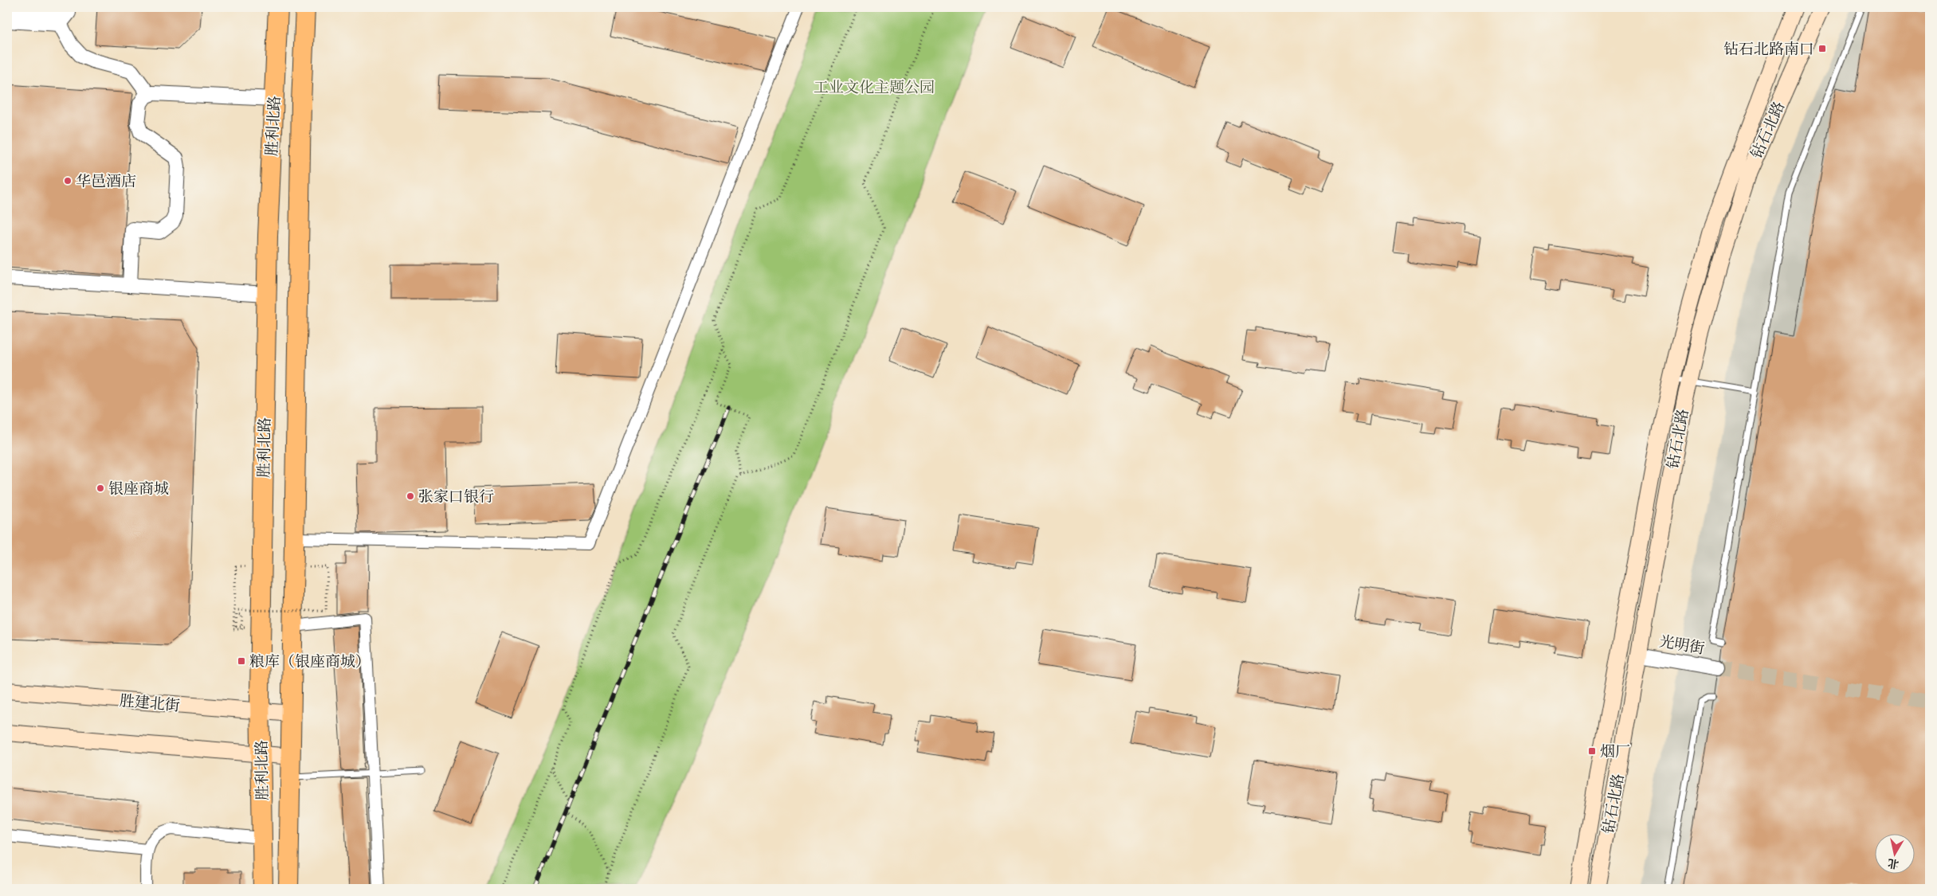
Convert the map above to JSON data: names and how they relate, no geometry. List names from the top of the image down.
{
  "streets": {
    "highway": ["胜利北路"],
    "main road": ["钻石北路", "胜建北街"],
    "street": ["光明街"]
  },
  "crossings": [
    ["胜利北路", "胜建北街"],
    ["钻石北路", "光明街"]
  ],
  "parks": ["工业文化主题公园"],
  "places": {
    "transit": ["钻石北路南口", "粮库（银座商城）", "烟厂"],
    "other": ["华邑酒店", "银座商城", "张家口银行"]
  },
  "north": "bottom"
}
